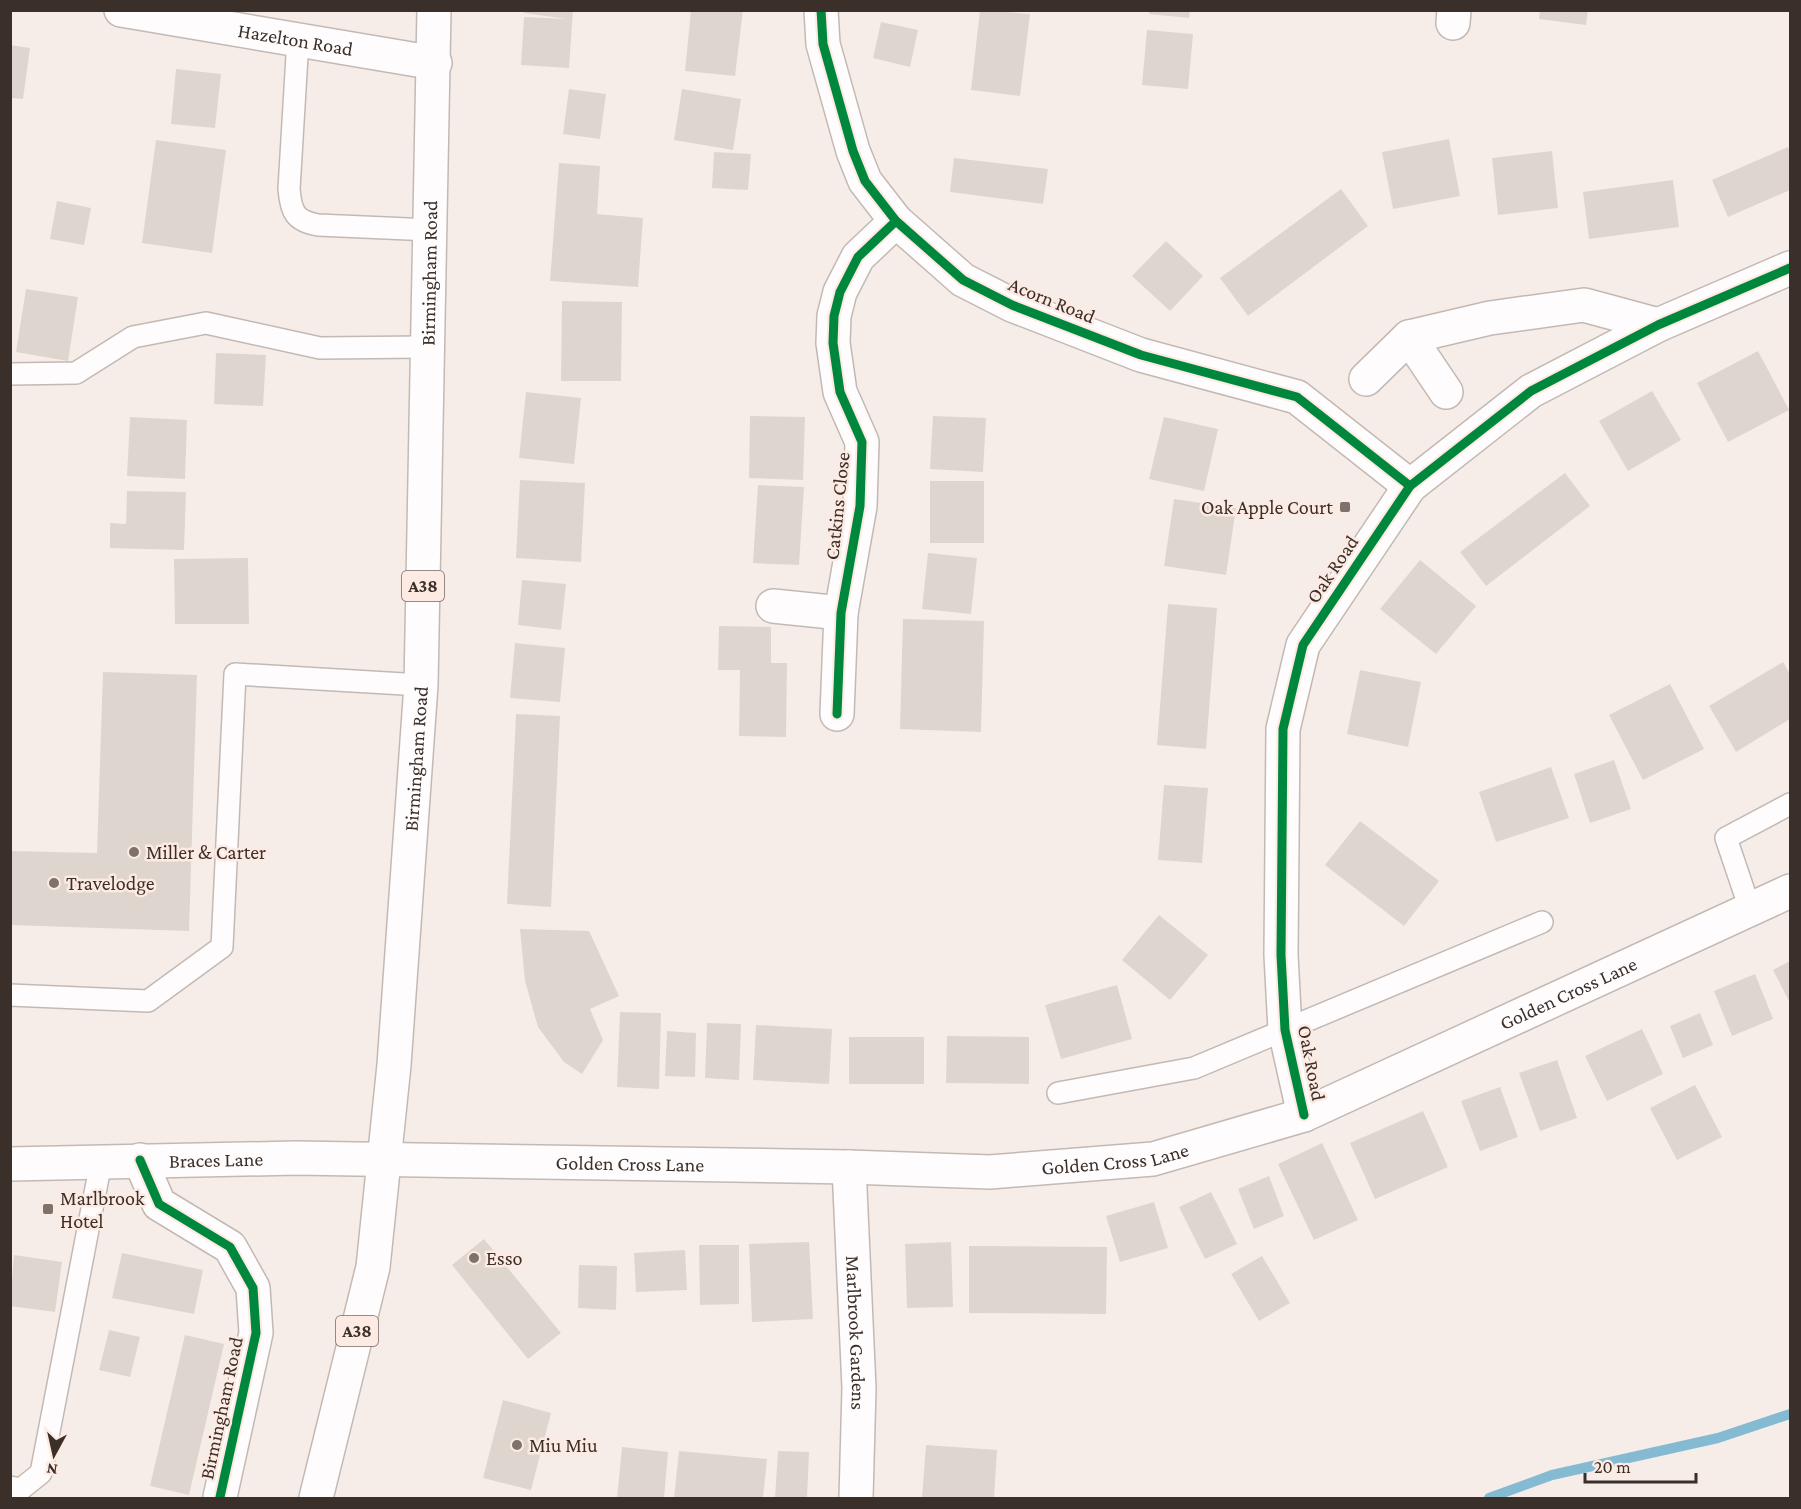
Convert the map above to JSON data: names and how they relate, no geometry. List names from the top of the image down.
{
  "streets": {
    "main road": [
      "Hazelton Road",
      "Birmingham Road",
      "Acorn Road",
      "Catkins Close",
      "Oak Road",
      "A38",
      "Golden Cross Lane",
      "Braces Lane",
      "Marlbrook Gardens"
    ]
  },
  "crossings": [
    ["Hazelton Road", "Birmingham Road"],
    ["Birmingham Road", "Golden Cross Lane"],
    ["Birmingham Road", "Braces Lane"],
    ["Acorn Road", "Catkins Close"],
    ["Acorn Road", "Oak Road"],
    ["Oak Road", "Golden Cross Lane"],
    ["Golden Cross Lane", "Braces Lane"],
    ["Golden Cross Lane", "Marlbrook Gardens"]
  ],
  "places": {
    "transit": ["Oak Apple Court", "Marlbrook Hotel"],
    "other": [
      "Miller & Carter",
      "Travelodge",
      "Esso",
      "Miu Miu"
    ]
  },
  "scale_bar": "20 m",
  "north": "bottom"
}
